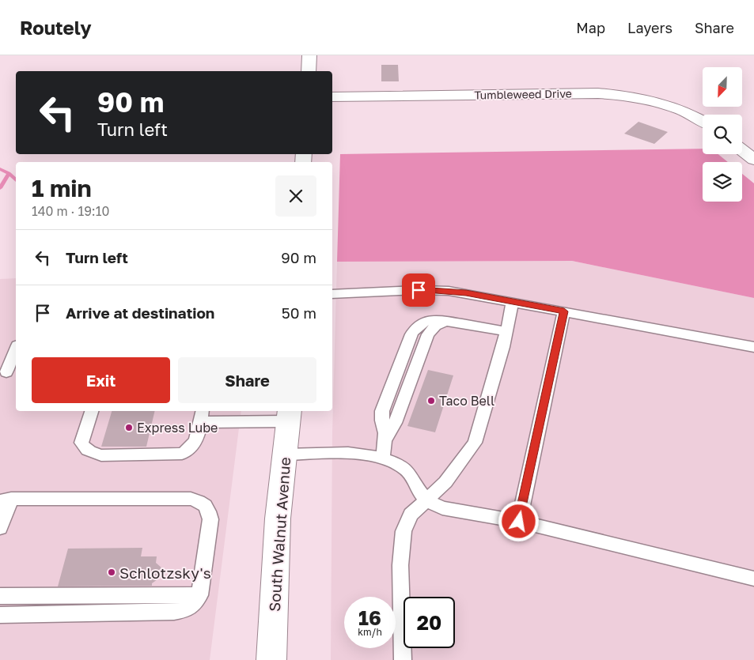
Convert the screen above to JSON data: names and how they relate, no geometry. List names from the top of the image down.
{
  "streets": {
    "street": ["Tumbleweed Drive", "South Walnut Avenue"]
  },
  "places": ["Taco Bell", "Express Lube", "Schlotzsky's"],
  "north": "bottom left",
  "page": {
    "header": "Routely",
    "nav": ["Map", "Layers", "Share"],
    "turn": ["90 m", "Turn left"],
    "heading": ["1 min", "140 m · 19:10"],
    "list": [
      {
        "name": "Turn left",
        "value": "90 m"
      },
      {
        "name": "Arrive at destination",
        "value": "50 m"
      }
    ],
    "buttons": ["Exit", "Share"],
    "speed": "16 km/h",
    "limit": "20"
  }
}
